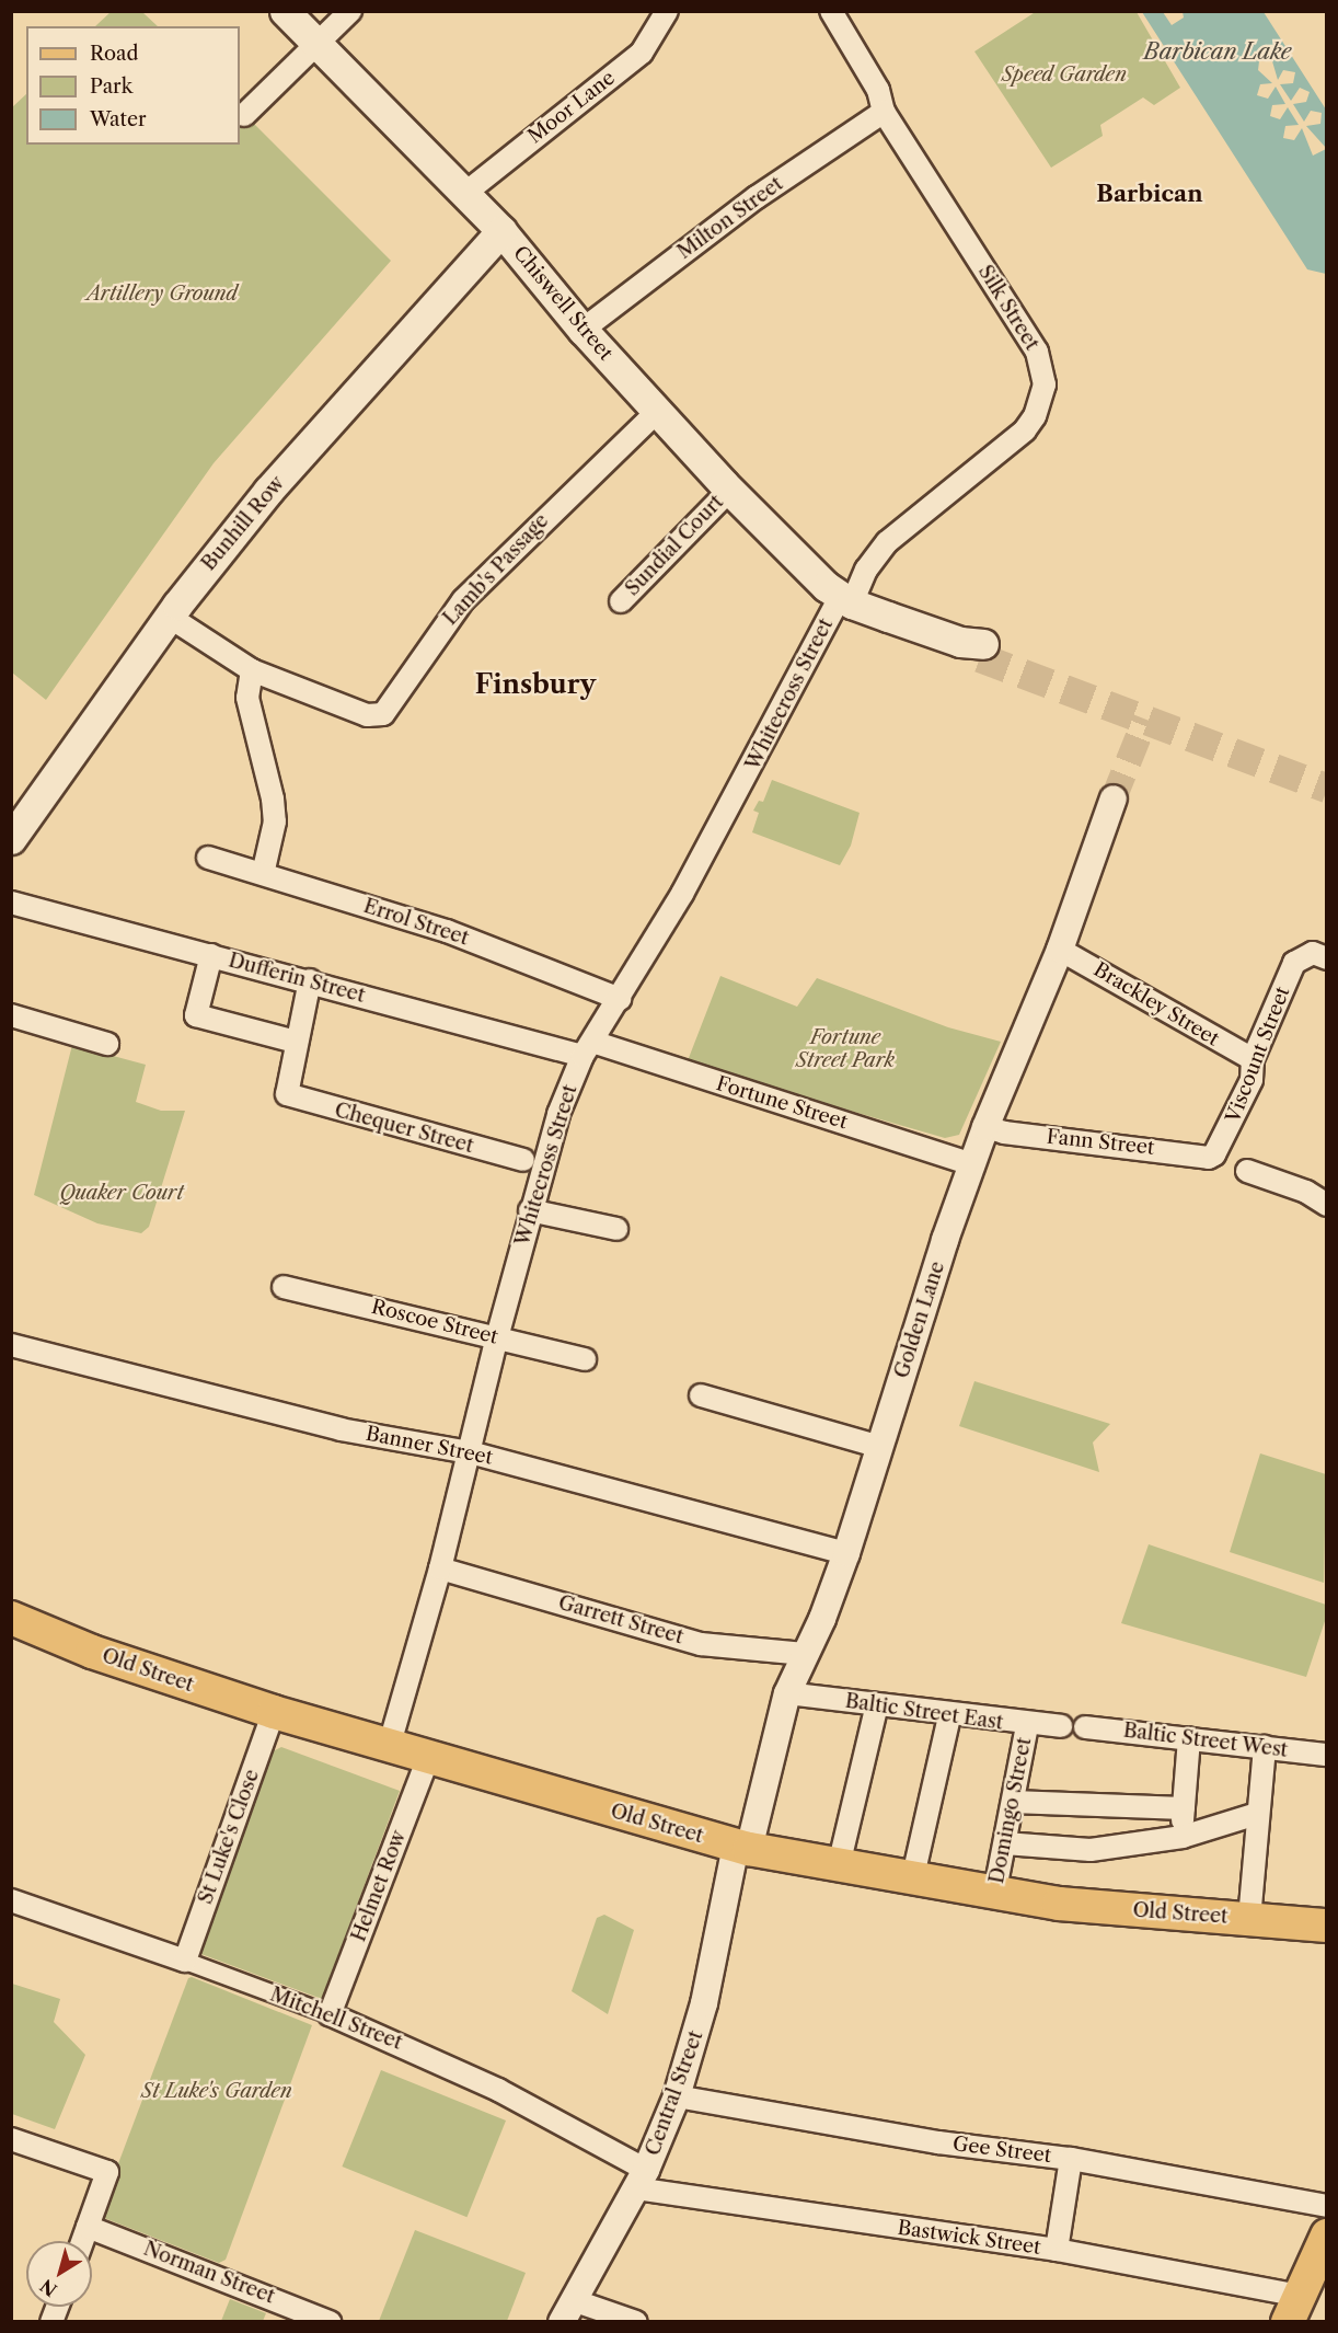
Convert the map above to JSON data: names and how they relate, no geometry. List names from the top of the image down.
{
  "streets": {
    "main road": ["Chiswell Street", "Bunhill Row", "Old Street"],
    "street": [
      "Moor Lane",
      "Milton Street",
      "Silk Street",
      "Sundial Court",
      "Lamb's Passage",
      "Whitecross Street",
      "Errol Street",
      "Dufferin Street",
      "Brackley Street",
      "Viscount Street",
      "Fortune Street",
      "Chequer Street",
      "Fann Street",
      "Golden Lane",
      "Roscoe Street",
      "Banner Street",
      "Garrett Street",
      "Baltic Street East",
      "Baltic Street West",
      "Domingo Street",
      "St Luke's Close",
      "Helmet Row",
      "Mitchell Street",
      "Central Street",
      "Gee Street",
      "Bastwick Street",
      "Norman Street"
    ]
  },
  "crossings": [
    ["Moor Lane", "Chiswell Street"],
    ["Milton Street", "Chiswell Street"],
    ["Milton Street", "Silk Street"],
    ["Chiswell Street", "Silk Street"],
    ["Chiswell Street", "Bunhill Row"],
    ["Chiswell Street", "Sundial Court"],
    ["Chiswell Street", "Lamb's Passage"],
    ["Chiswell Street", "Whitecross Street"],
    ["Silk Street", "Whitecross Street"],
    ["Bunhill Row", "Lamb's Passage"],
    ["Whitecross Street", "Errol Street"],
    ["Whitecross Street", "Dufferin Street"],
    ["Whitecross Street", "Fortune Street"],
    ["Whitecross Street", "Roscoe Street"],
    ["Whitecross Street", "Banner Street"],
    ["Whitecross Street", "Garrett Street"],
    ["Whitecross Street", "Old Street"],
    ["Dufferin Street", "Fortune Street"],
    ["Brackley Street", "Viscount Street"],
    ["Brackley Street", "Golden Lane"],
    ["Viscount Street", "Fann Street"],
    ["Fortune Street", "Golden Lane"],
    ["Fann Street", "Golden Lane"],
    ["Golden Lane", "Banner Street"],
    ["Golden Lane", "Garrett Street"],
    ["Golden Lane", "Old Street"],
    ["Golden Lane", "Baltic Street East"],
    ["Golden Lane", "Central Street"],
    ["Old Street", "Domingo Street"],
    ["Old Street", "St Luke's Close"],
    ["Old Street", "Helmet Row"],
    ["Old Street", "Central Street"],
    ["Baltic Street East", "Domingo Street"],
    ["St Luke's Close", "Mitchell Street"],
    ["Helmet Row", "Mitchell Street"],
    ["Mitchell Street", "Central Street"],
    ["Mitchell Street", "Bastwick Street"],
    ["Central Street", "Gee Street"],
    ["Central Street", "Bastwick Street"]
  ],
  "districts": ["Barbican", "Finsbury"],
  "water": ["Barbican Lake"],
  "parks": [
    "Speed Garden",
    "Artillery Ground",
    "Fortune Street Park",
    "Quaker Court",
    "St Luke's Garden"
  ],
  "legend": ["Road", "Park", "Water"],
  "north": "bottom left"
}
